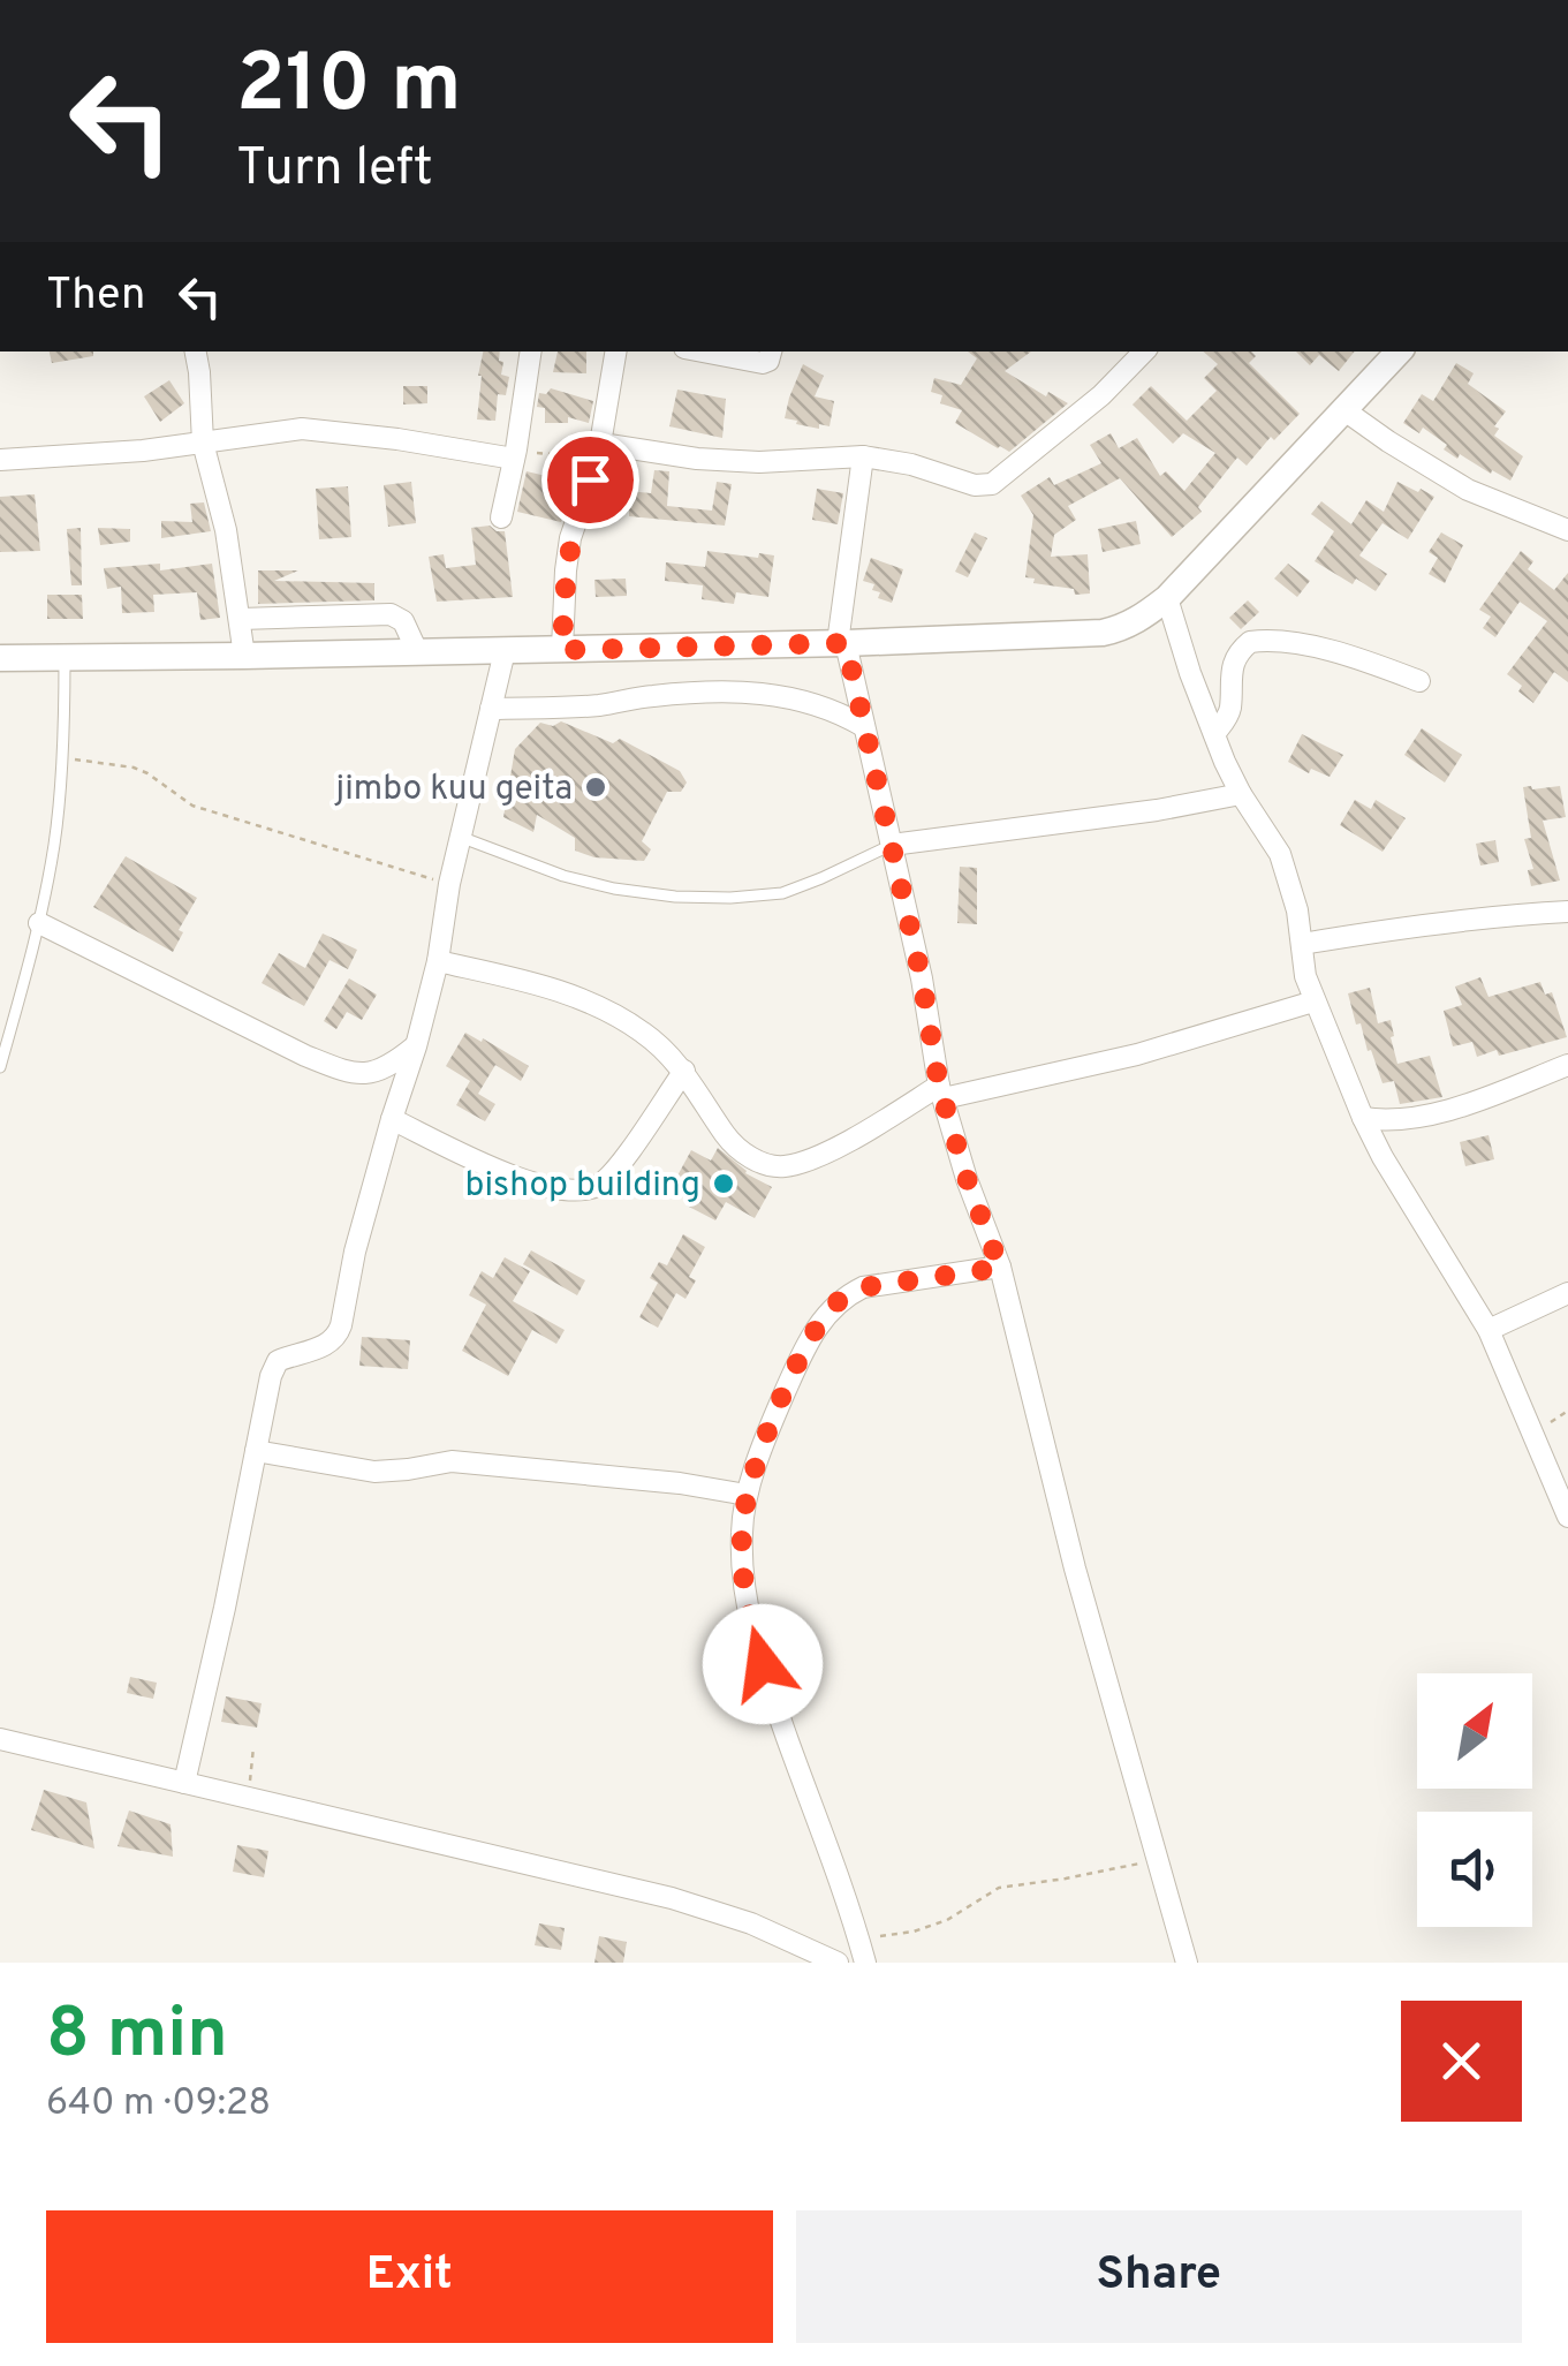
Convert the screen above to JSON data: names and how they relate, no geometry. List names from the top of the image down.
{
  "places": ["jimbo kuu geita", "bishop building"],
  "north": "top right",
  "page": {
    "turn": ["210 m", "Turn left"],
    "then": "Then",
    "heading": ["8 min", "640 m · 09:28"],
    "buttons": ["Exit", "Share"]
  }
}
